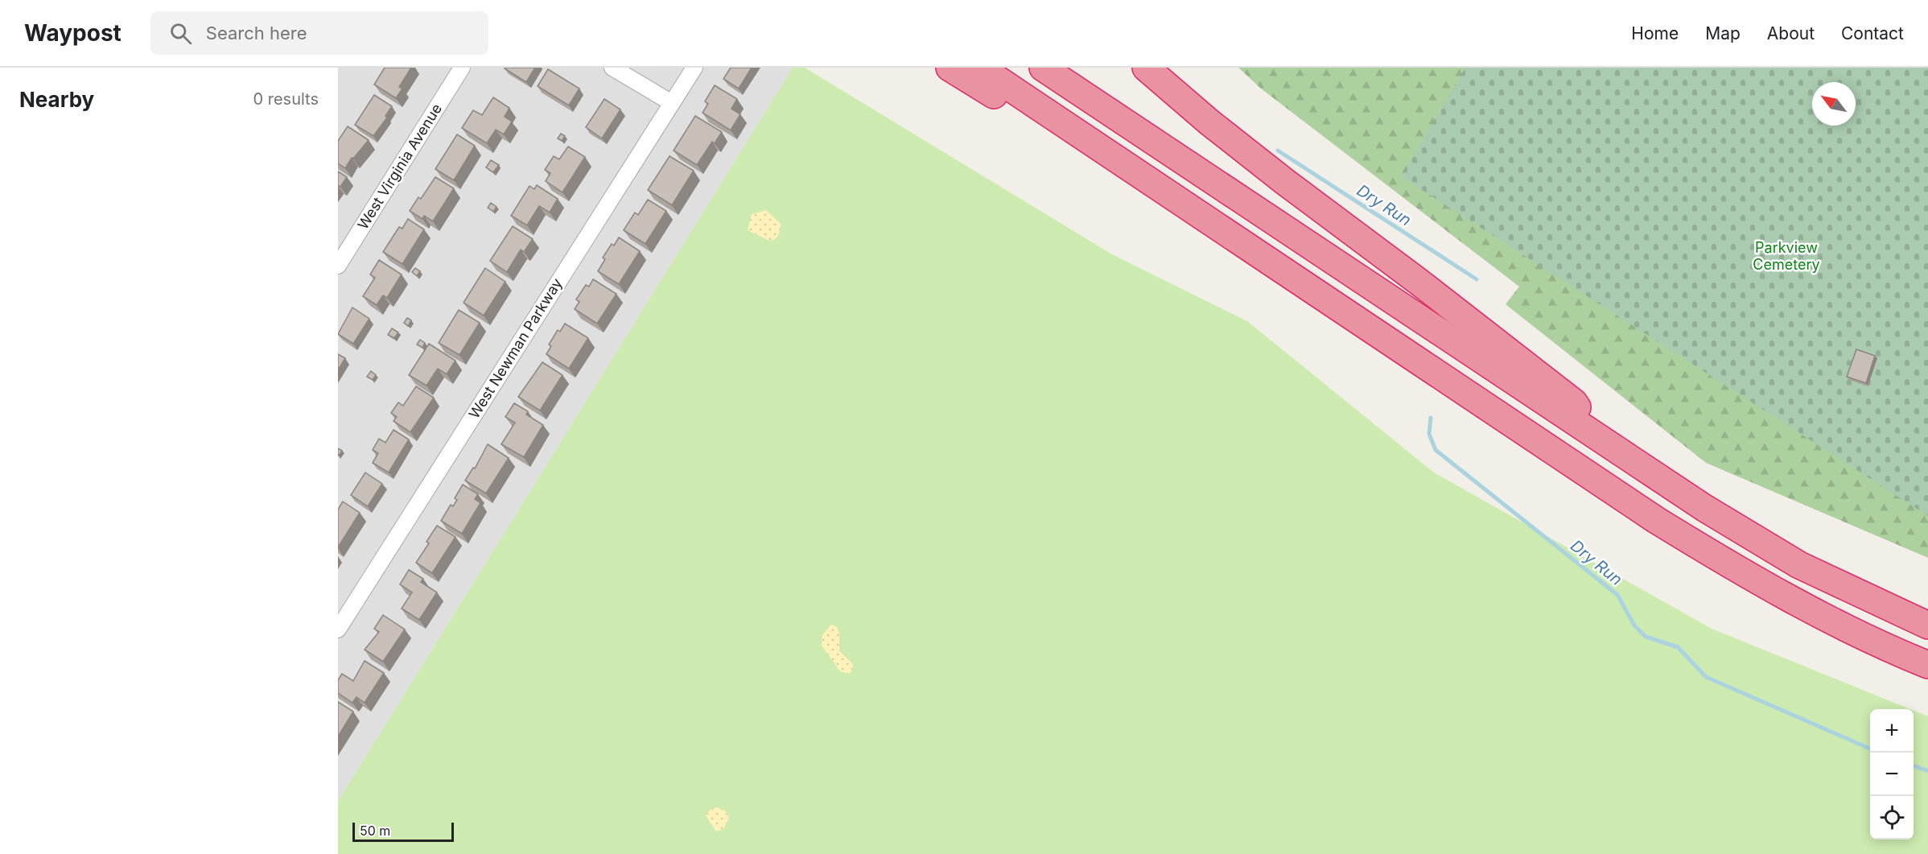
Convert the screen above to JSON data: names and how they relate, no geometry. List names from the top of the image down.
{
  "streets": {
    "street": ["West Virginia Avenue", "West Newman Parkway"]
  },
  "water": ["Dry Run"],
  "parks": ["Parkview Cemetery"],
  "scale_bar": "50 m",
  "north": "top left",
  "page": {
    "header": "Waypost",
    "search": "Search here",
    "nav": [
      "Home",
      "Map",
      "About",
      "Contact"
    ],
    "heading": ["Nearby", "0 results"],
    "map_buttons": ["+", "−"],
    "scale": "50 m"
  }
}
